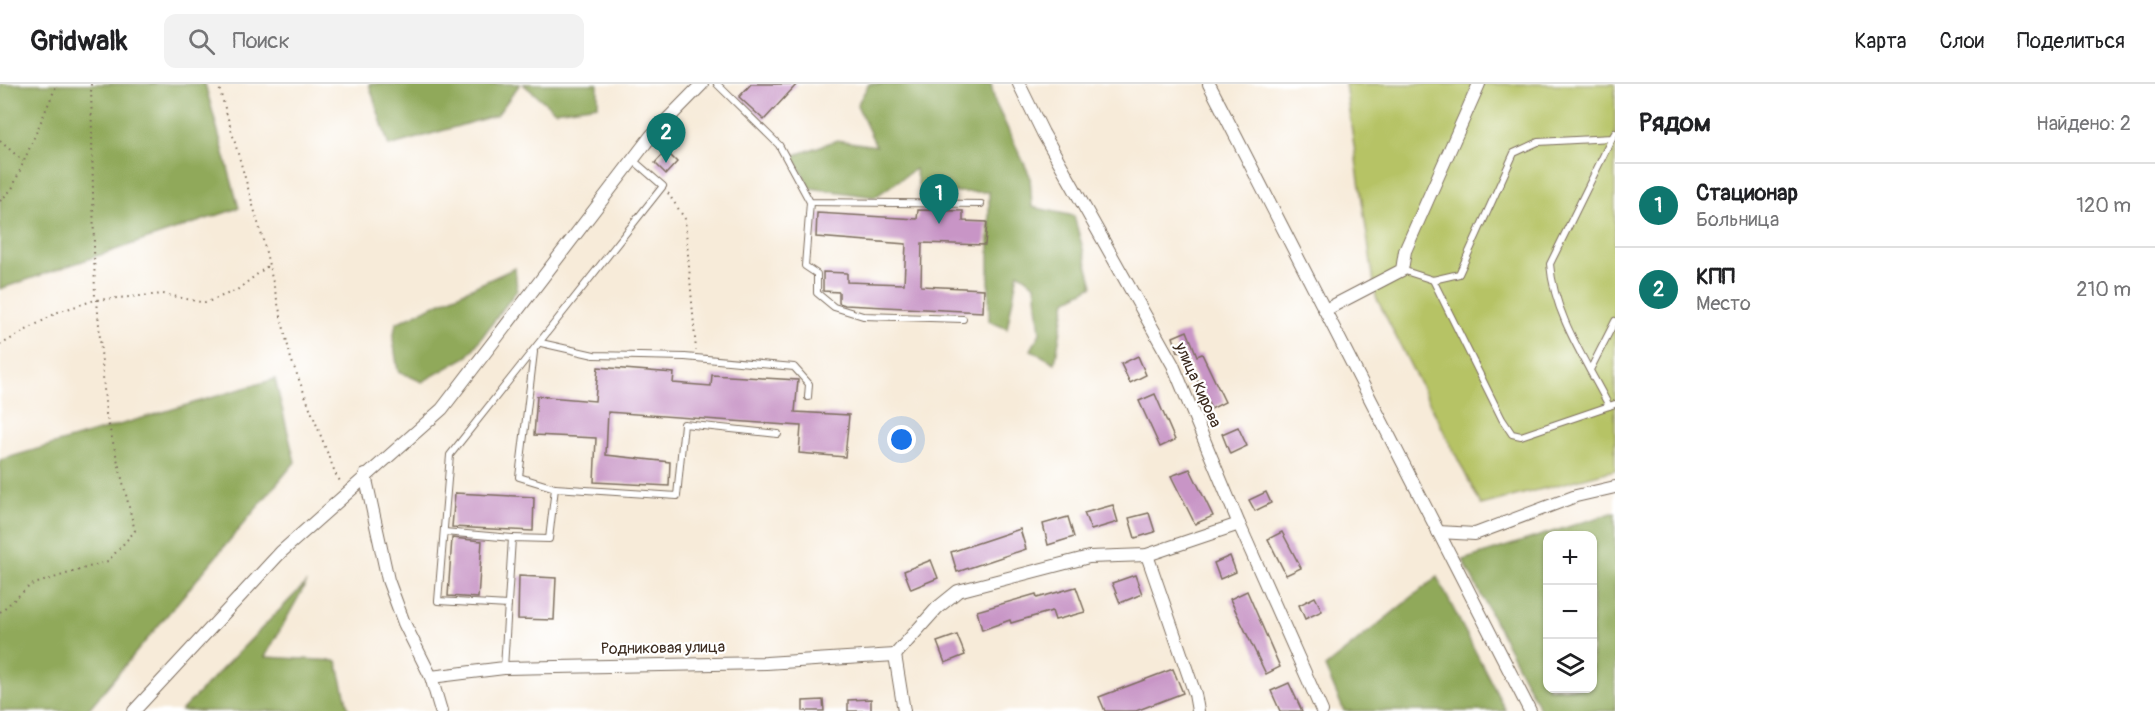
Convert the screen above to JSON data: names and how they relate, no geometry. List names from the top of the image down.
{
  "streets": {
    "street": ["улица Кирова", "Родниковая улица"]
  },
  "page": {
    "header": "Gridwalk",
    "search": "Поиск",
    "nav": ["Карта", "Слои", "Поделиться"],
    "heading": ["Рядом", "Найдено: 2"],
    "pins": ["2", "1"],
    "list": [
      {
        "mark": "1",
        "name": "Стационар",
        "note": "Больница",
        "value": "120 m"
      },
      {
        "mark": "2",
        "name": "КПП",
        "note": "Место",
        "value": "210 m"
      }
    ],
    "map_buttons": ["+", "−"]
  }
}
